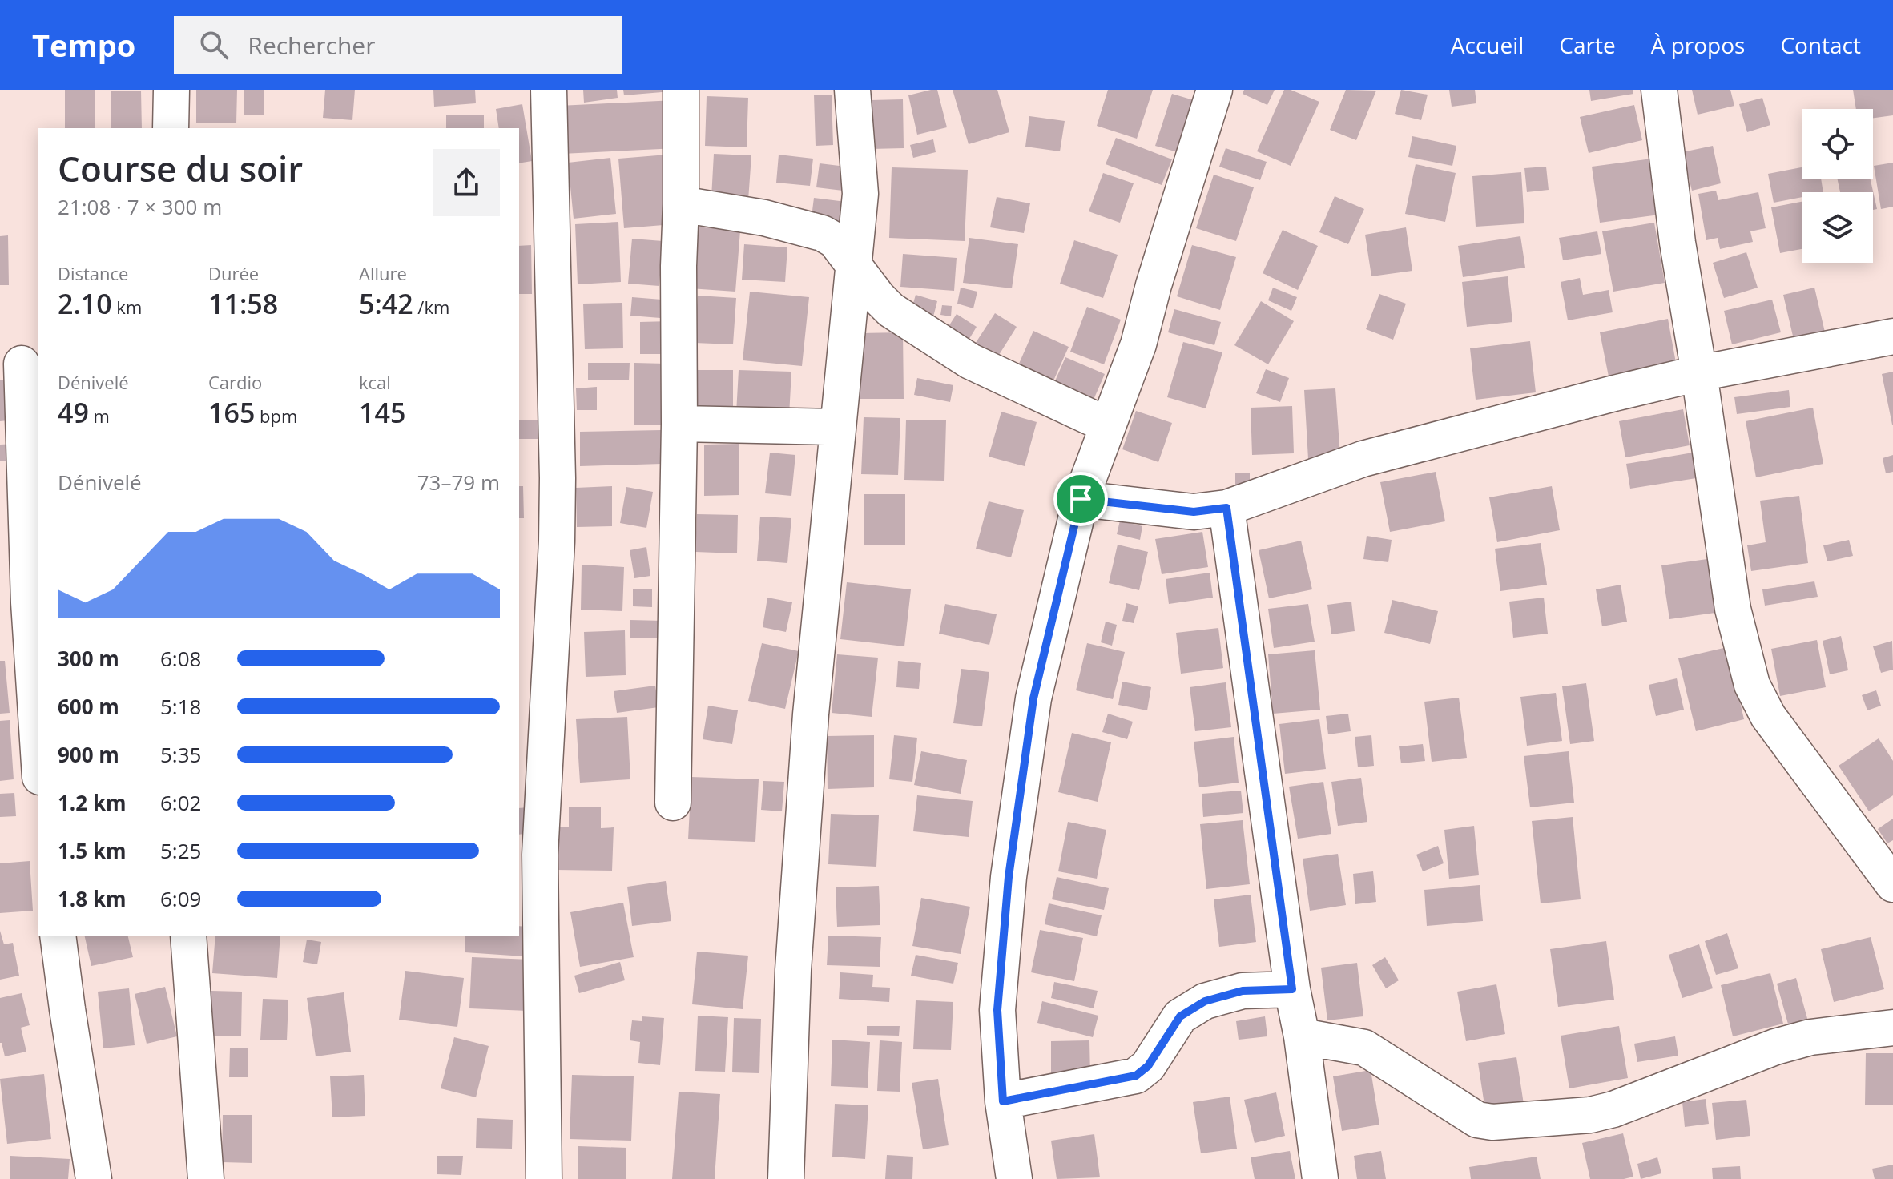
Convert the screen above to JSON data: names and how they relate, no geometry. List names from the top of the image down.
{
  "page": {
    "header": "Tempo",
    "search": "Rechercher",
    "nav": [
      "Accueil",
      "Carte",
      "À propos",
      "Contact"
    ],
    "heading": ["Course du soir", "21:08 · 7 × 300 m"],
    "stats": [
      ["Distance", "2.10 km"],
      ["Durée", "11:58"],
      ["Allure", "5:42 /km"],
      ["Dénivelé", "49 m"],
      ["Cardio", "165 bpm"],
      ["kcal", "145"]
    ],
    "chart": ["Dénivelé", "73–79 m"],
    "list": [
      {
        "name": "300 m",
        "note": "6:08"
      },
      {
        "name": "600 m",
        "note": "5:18"
      },
      {
        "name": "900 m",
        "note": "5:35"
      },
      {
        "name": "1.2 km",
        "note": "6:02"
      },
      {
        "name": "1.5 km",
        "note": "5:25"
      },
      {
        "name": "1.8 km",
        "note": "6:09"
      }
    ]
  }
}
